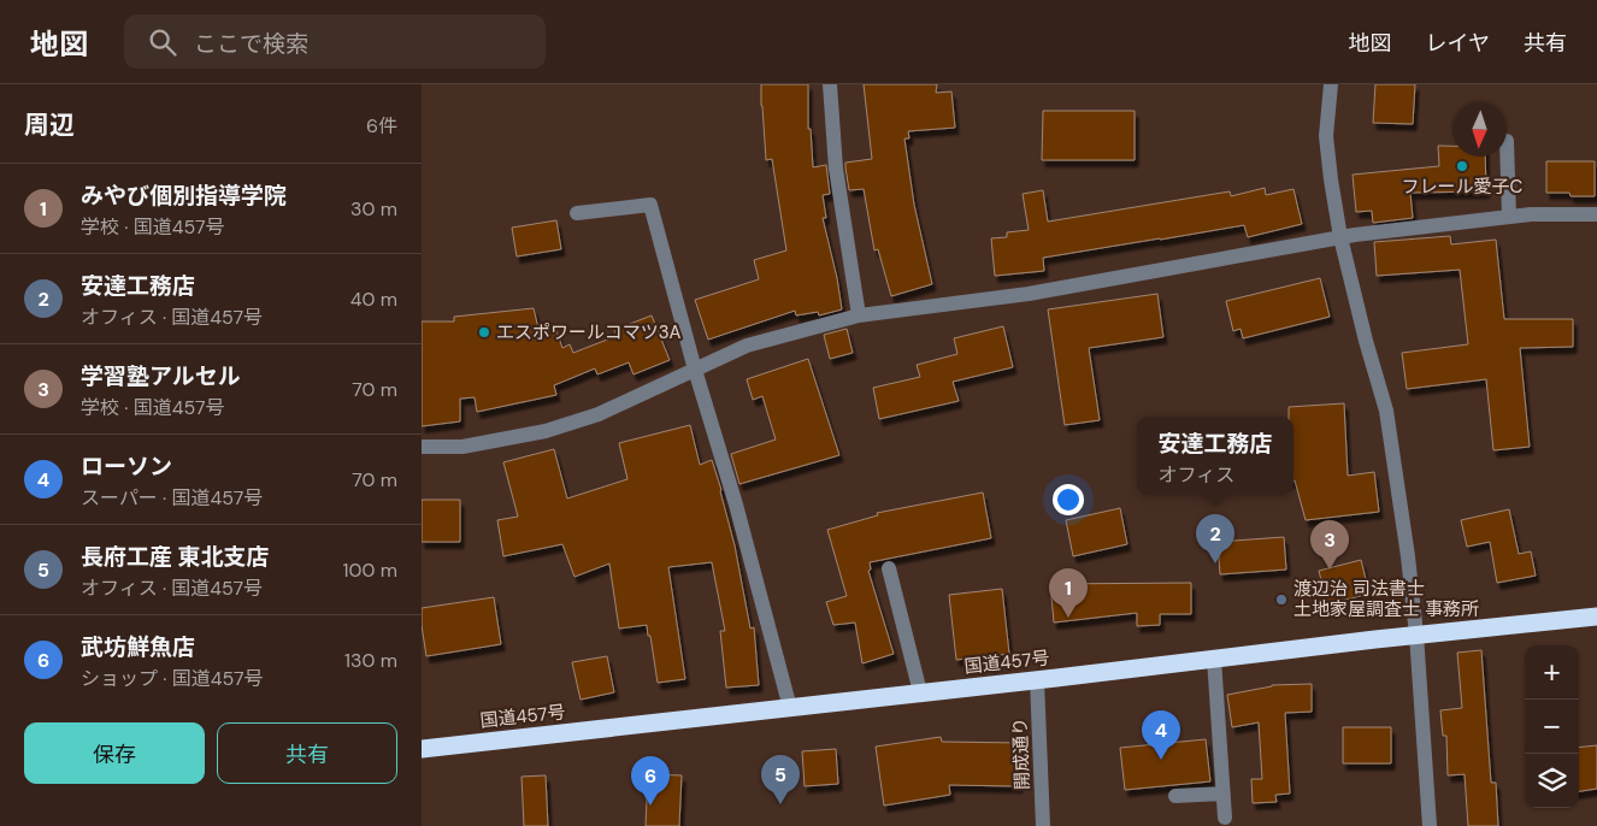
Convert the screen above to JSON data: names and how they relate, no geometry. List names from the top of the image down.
{
  "streets": {
    "highway": ["国道457号"],
    "street": ["開成通り"]
  },
  "crossings": [
    ["国道457号", "開成通り"]
  ],
  "places": ["フレール愛子C", "エスポワールコマツ3A", "渡辺治 司法書士 土地家屋調査士 事務所"],
  "north": "bottom",
  "page": {
    "header": "地図",
    "search": "ここで検索",
    "nav": ["地図", "レイヤ", "共有"],
    "heading": ["周辺", "6件"],
    "list": [
      {
        "mark": "1",
        "name": "みやび個別指導学院",
        "note": "学校 · 国道457号",
        "value": "30 m"
      },
      {
        "mark": "2",
        "name": "安達工務店",
        "note": "オフィス · 国道457号",
        "value": "40 m"
      },
      {
        "mark": "3",
        "name": "学習塾アルセル",
        "note": "学校 · 国道457号",
        "value": "70 m"
      },
      {
        "mark": "4",
        "name": "ローソン",
        "note": "スーパー · 国道457号",
        "value": "70 m"
      },
      {
        "mark": "5",
        "name": "長府工産 東北支店",
        "note": "オフィス · 国道457号",
        "value": "100 m"
      },
      {
        "mark": "6",
        "name": "武坊鮮魚店",
        "note": "ショップ · 国道457号",
        "value": "130 m"
      }
    ],
    "popup": ["安達工務店", "オフィス"],
    "pins": [
      "2",
      "3",
      "1",
      "4",
      "5",
      "6"
    ],
    "map_buttons": ["+", "−"],
    "buttons": ["保存", "共有"]
  }
}
